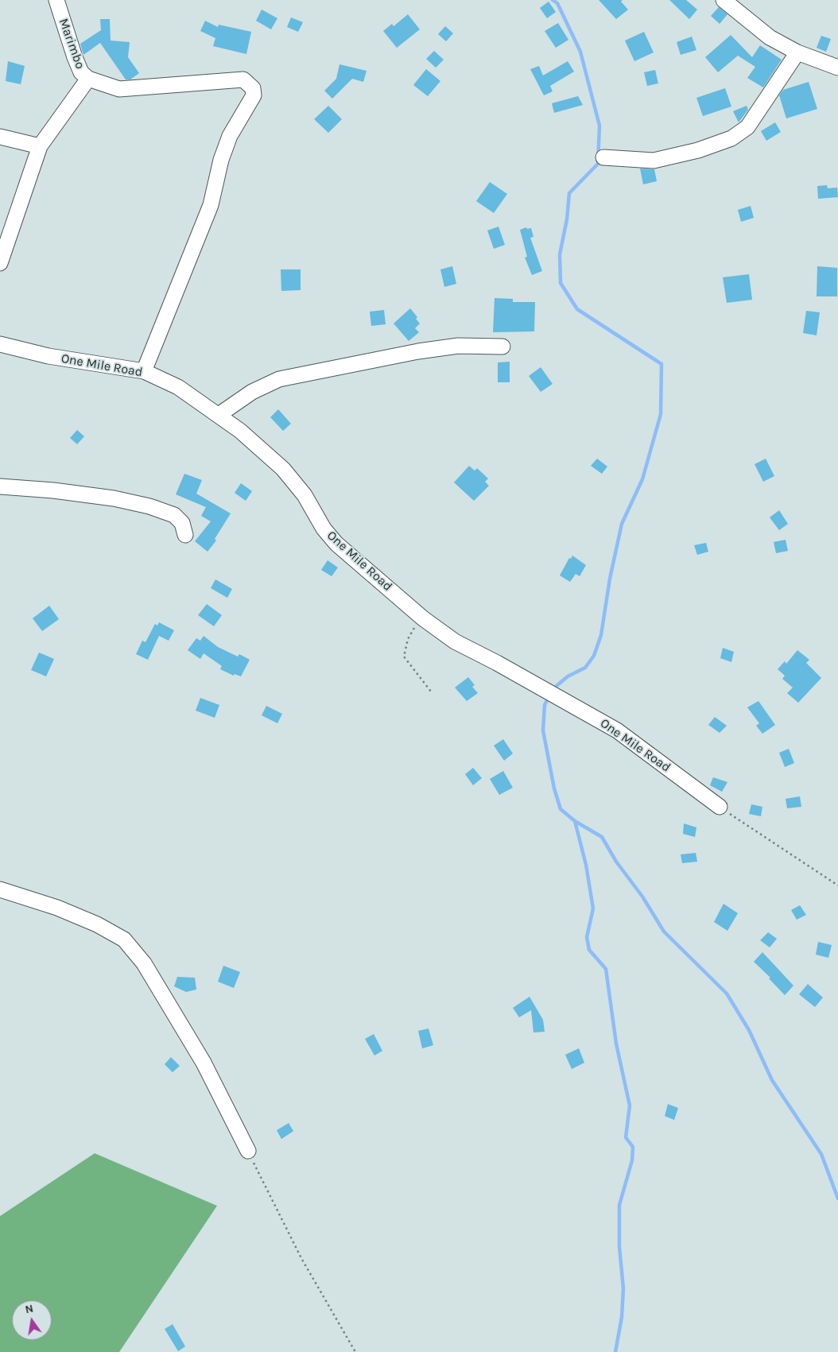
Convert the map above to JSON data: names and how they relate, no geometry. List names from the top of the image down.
{
  "streets": {
    "street": ["Marimbo", "One Mile Road"]
  },
  "crossings": [
    ["Marimbo", "One Mile Road"]
  ],
  "north": "top"
}
